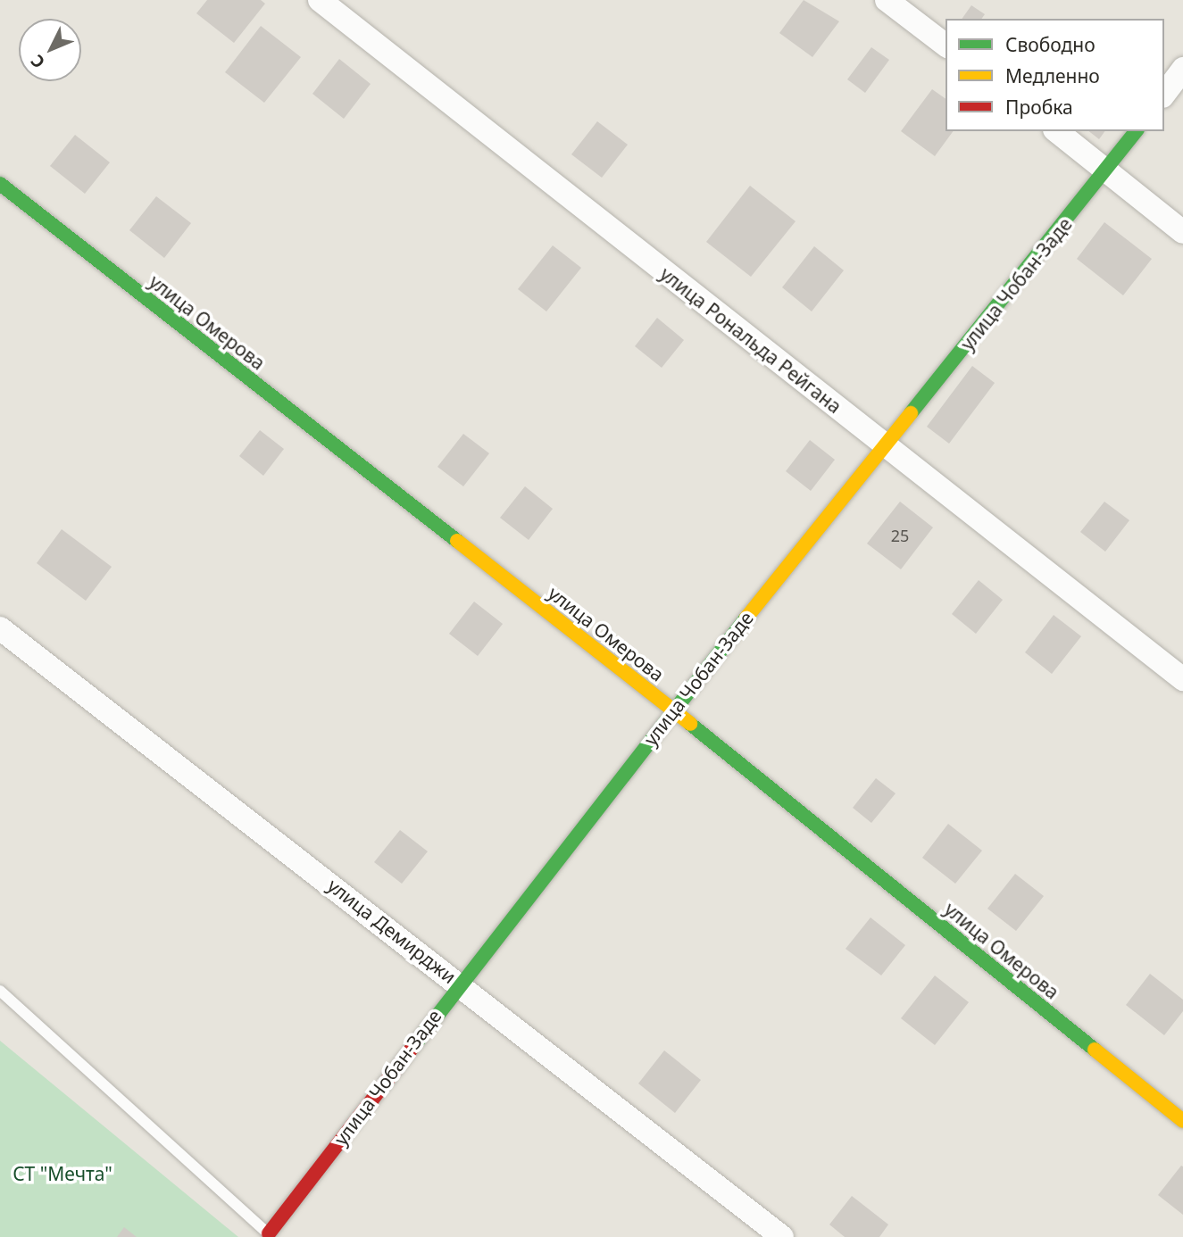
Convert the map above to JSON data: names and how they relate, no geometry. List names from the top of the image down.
{
  "streets": {
    "street": [
      "улица Чобан-Заде",
      "улица Омерова",
      "улица Рональда Рейгана",
      "улица Демирджи"
    ]
  },
  "crossings": [
    ["улица Чобан-Заде", "улица Омерова"],
    ["улица Чобан-Заде", "улица Рональда Рейгана"],
    ["улица Чобан-Заде", "улица Демирджи"]
  ],
  "parks": ["СТ \"Мечта\""],
  "house_numbers": ["25"],
  "legend": ["Свободно", "Медленно", "Пробка"],
  "north": "bottom left"
}
